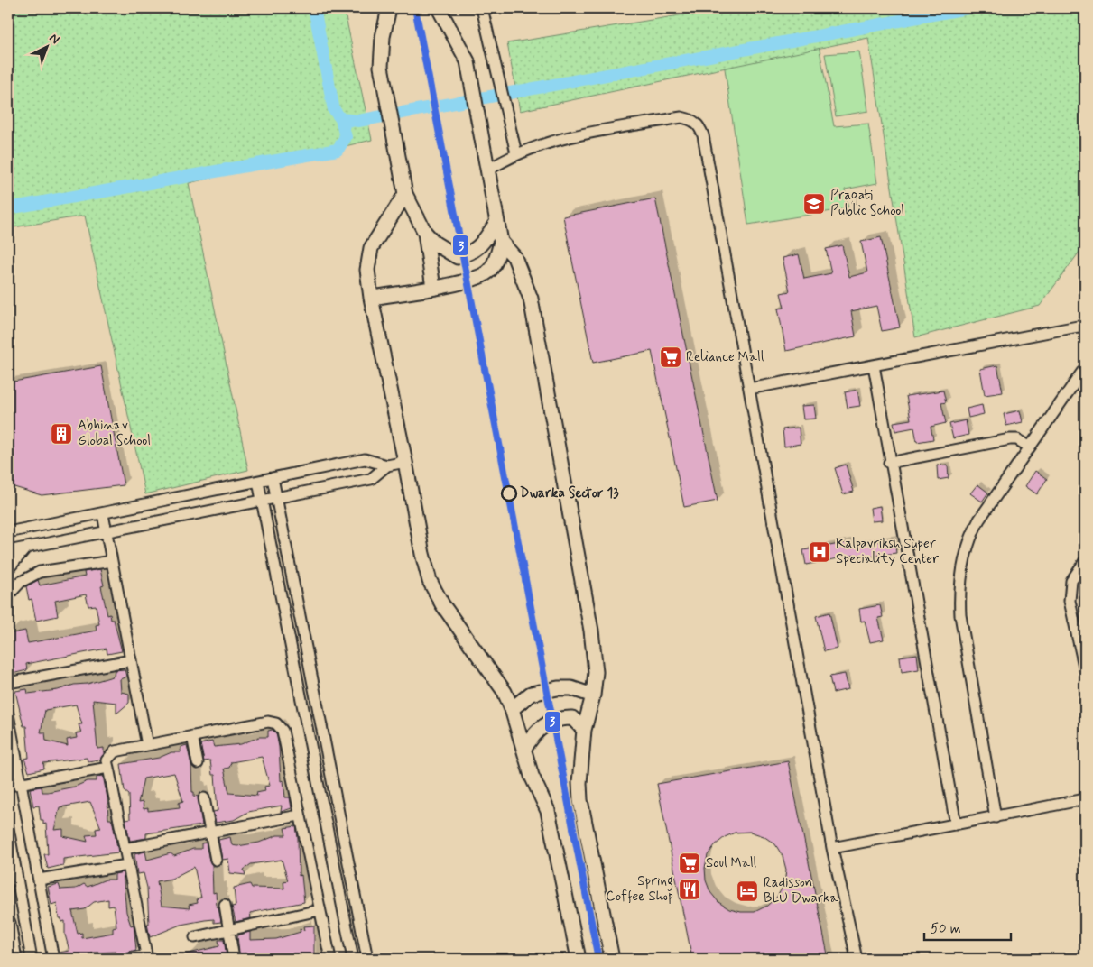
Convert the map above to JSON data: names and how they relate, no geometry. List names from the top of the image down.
{
  "places": {
    "school or university": ["Pragati Public School"],
    "supermarket": ["Reliance Mall", "Soul Mall"],
    "building": ["Abhinav Global School"],
    "other": ["Dwarka Sector 13"],
    "hospital": ["Kalpavriksh Super Speciality Center"],
    "restaurant": ["Spring Coffee Shop"],
    "hotel": ["Radisson BLU Dwarka"]
  },
  "lines": ["transit line 3"],
  "scale_bar": "50 m",
  "north": "top right"
}
